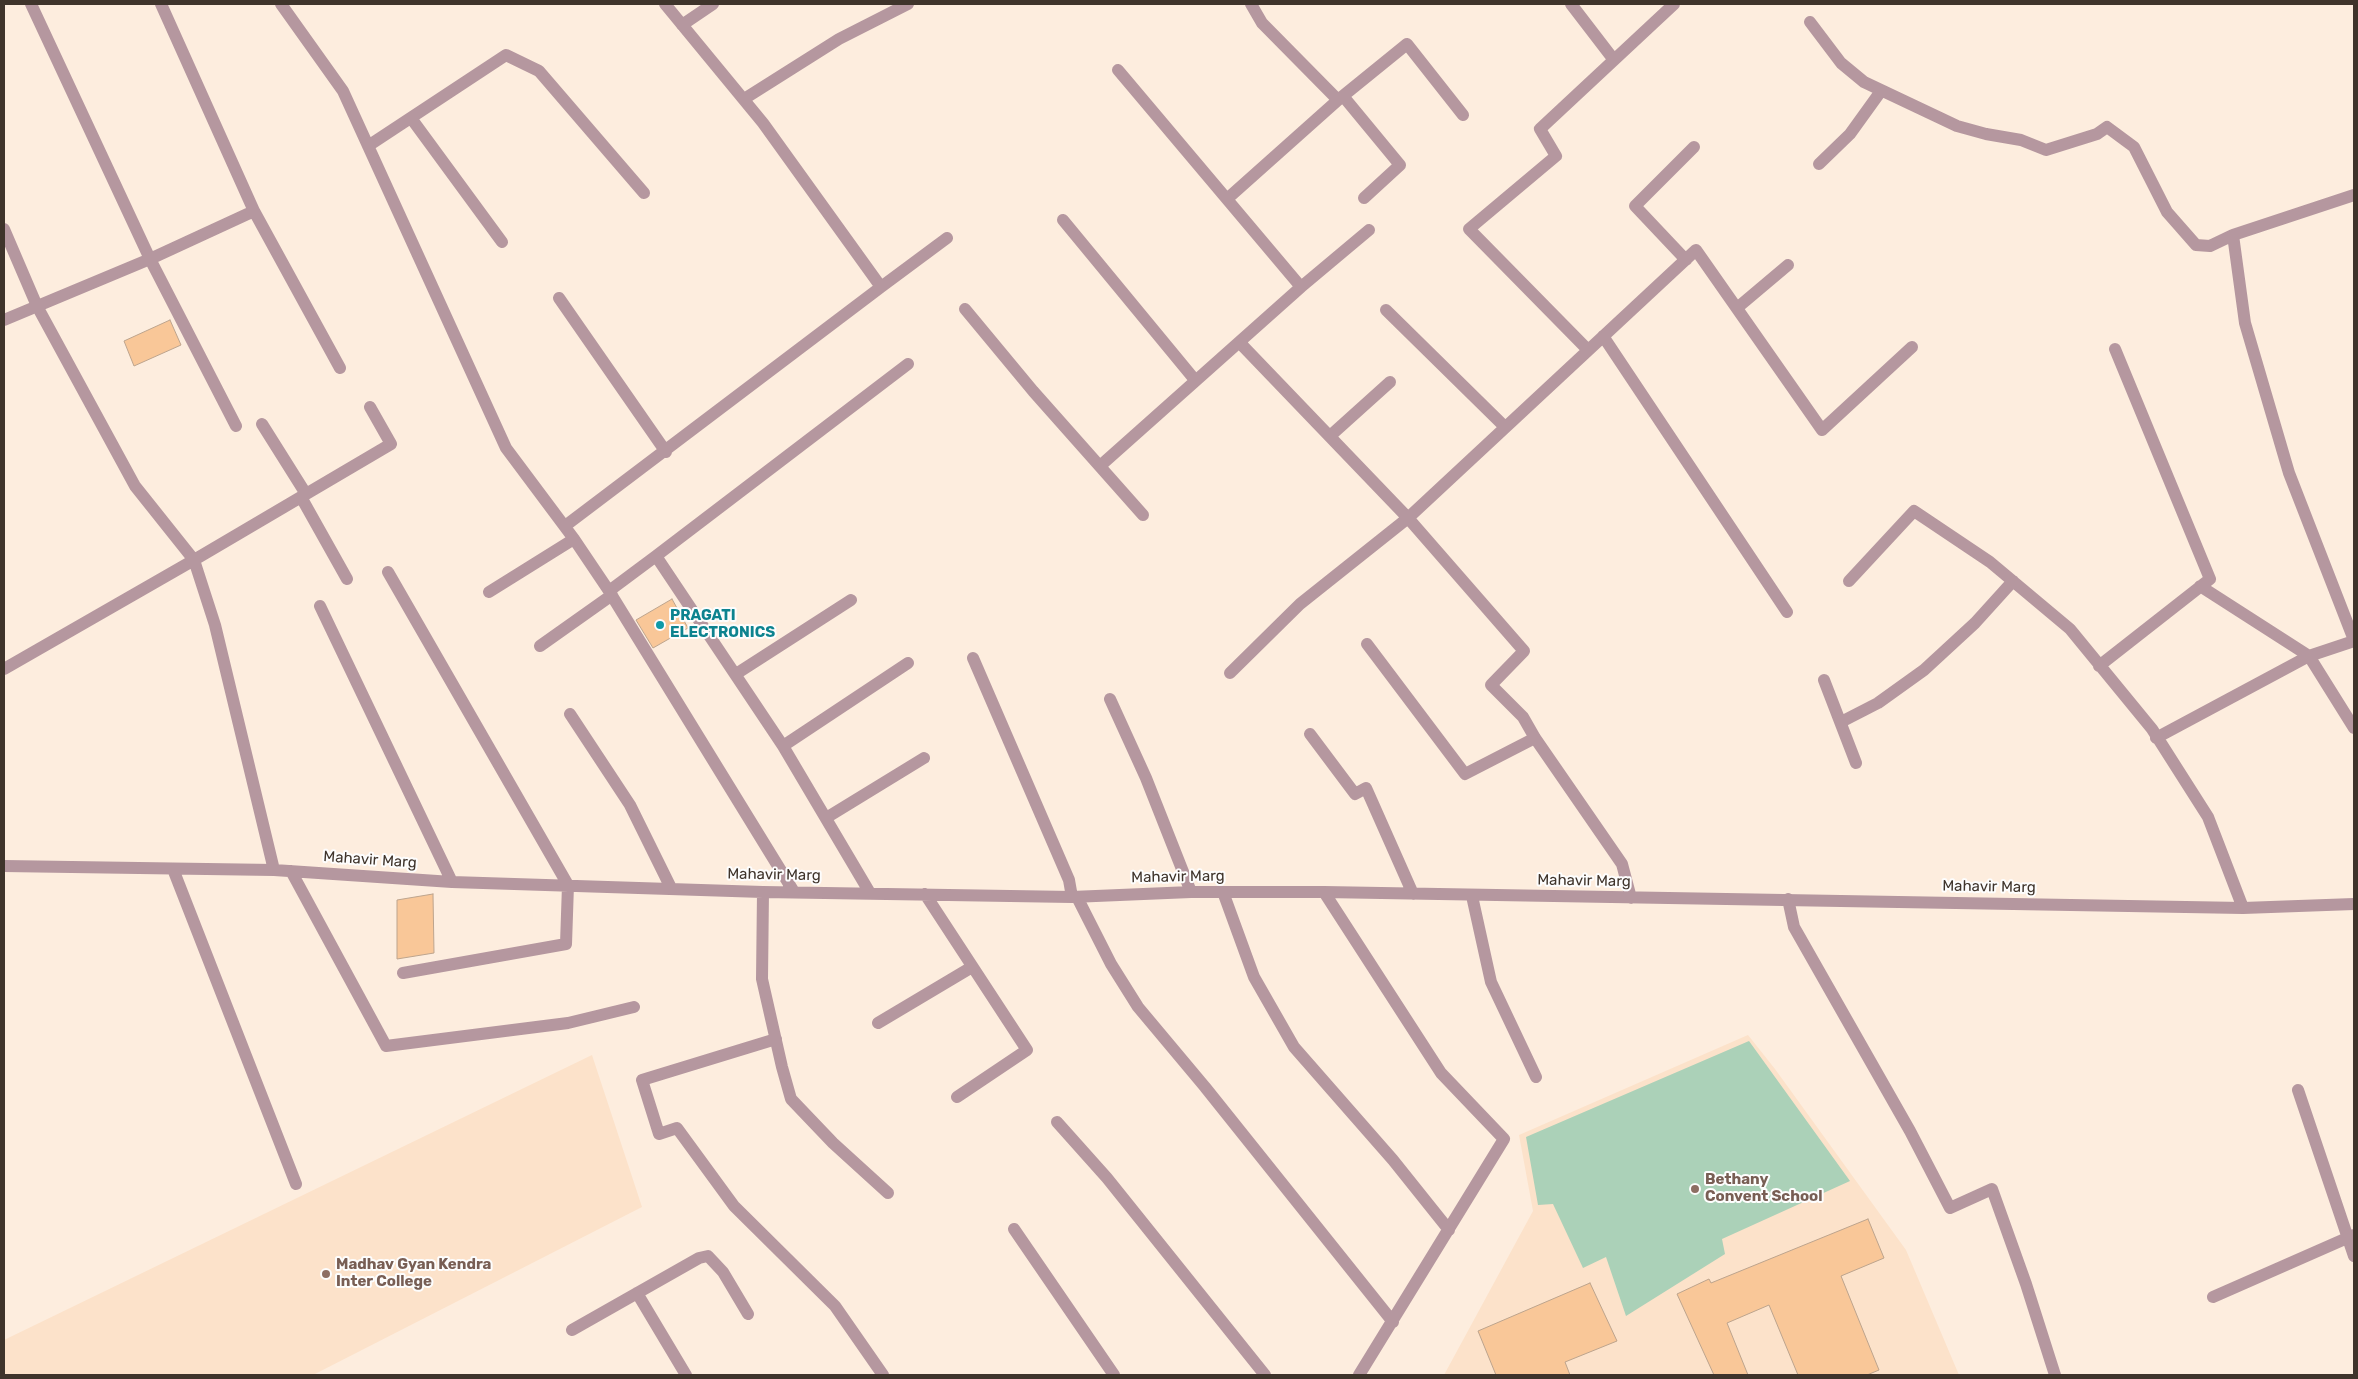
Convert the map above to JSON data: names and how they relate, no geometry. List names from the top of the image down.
{
  "streets": {
    "street": ["Mahavir Marg"]
  },
  "places": ["PRAGATI ELECTRONICS", "Bethany Convent School", "Madhav Gyan Kendra Inter College"]
}
